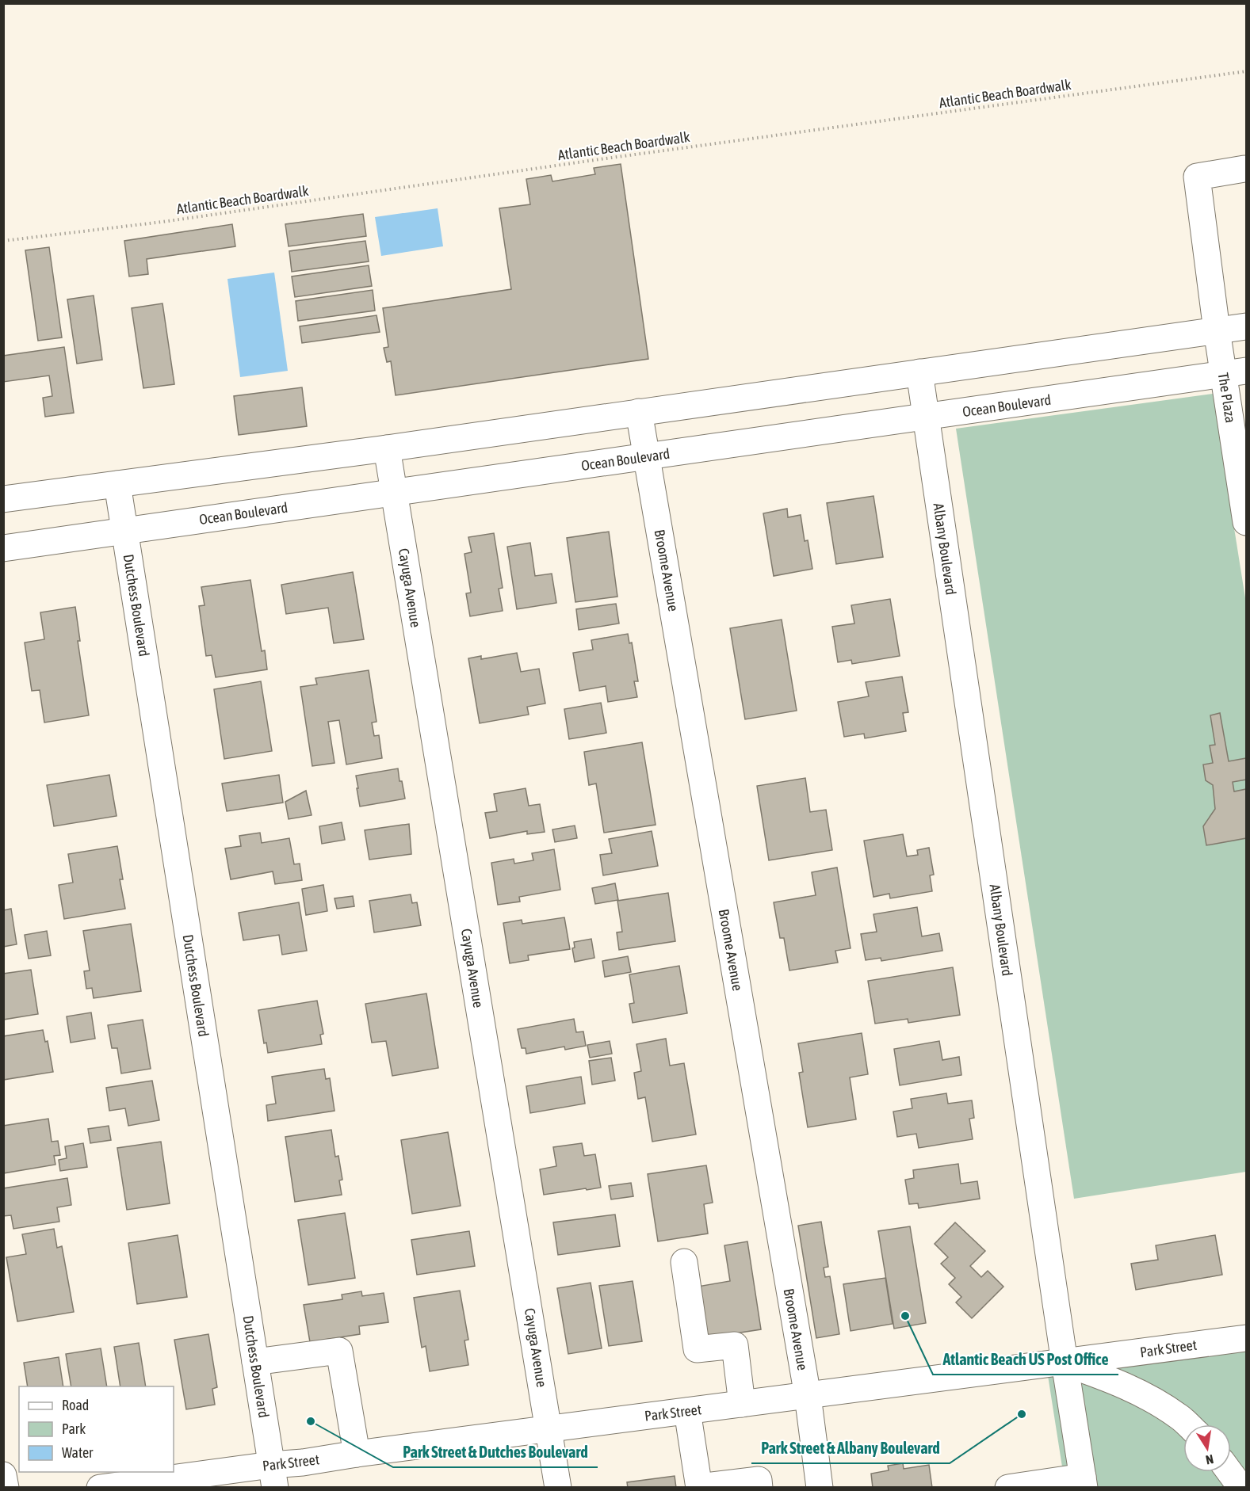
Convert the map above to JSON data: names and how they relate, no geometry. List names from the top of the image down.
{
  "streets": {
    "main road": [
      "The Plaza",
      "Ocean Boulevard",
      "Albany Boulevard",
      "Broome Avenue",
      "Cayuga Avenue",
      "Dutchess Boulevard",
      "Park Street"
    ],
    "path": ["Atlantic Beach Boardwalk"]
  },
  "crossings": [
    ["The Plaza", "Ocean Boulevard"],
    ["Ocean Boulevard", "Albany Boulevard"],
    ["Ocean Boulevard", "Broome Avenue"],
    ["Ocean Boulevard", "Cayuga Avenue"],
    ["Ocean Boulevard", "Dutchess Boulevard"],
    ["Albany Boulevard", "Park Street"],
    ["Broome Avenue", "Park Street"],
    ["Cayuga Avenue", "Park Street"],
    ["Dutchess Boulevard", "Park Street"]
  ],
  "places": ["Atlantic Beach US Post Office", "Park Street & Albany Boulevard", "Park Street & Dutches Boulevard"],
  "legend": ["Road", "Park", "Water"],
  "north": "bottom"
}
